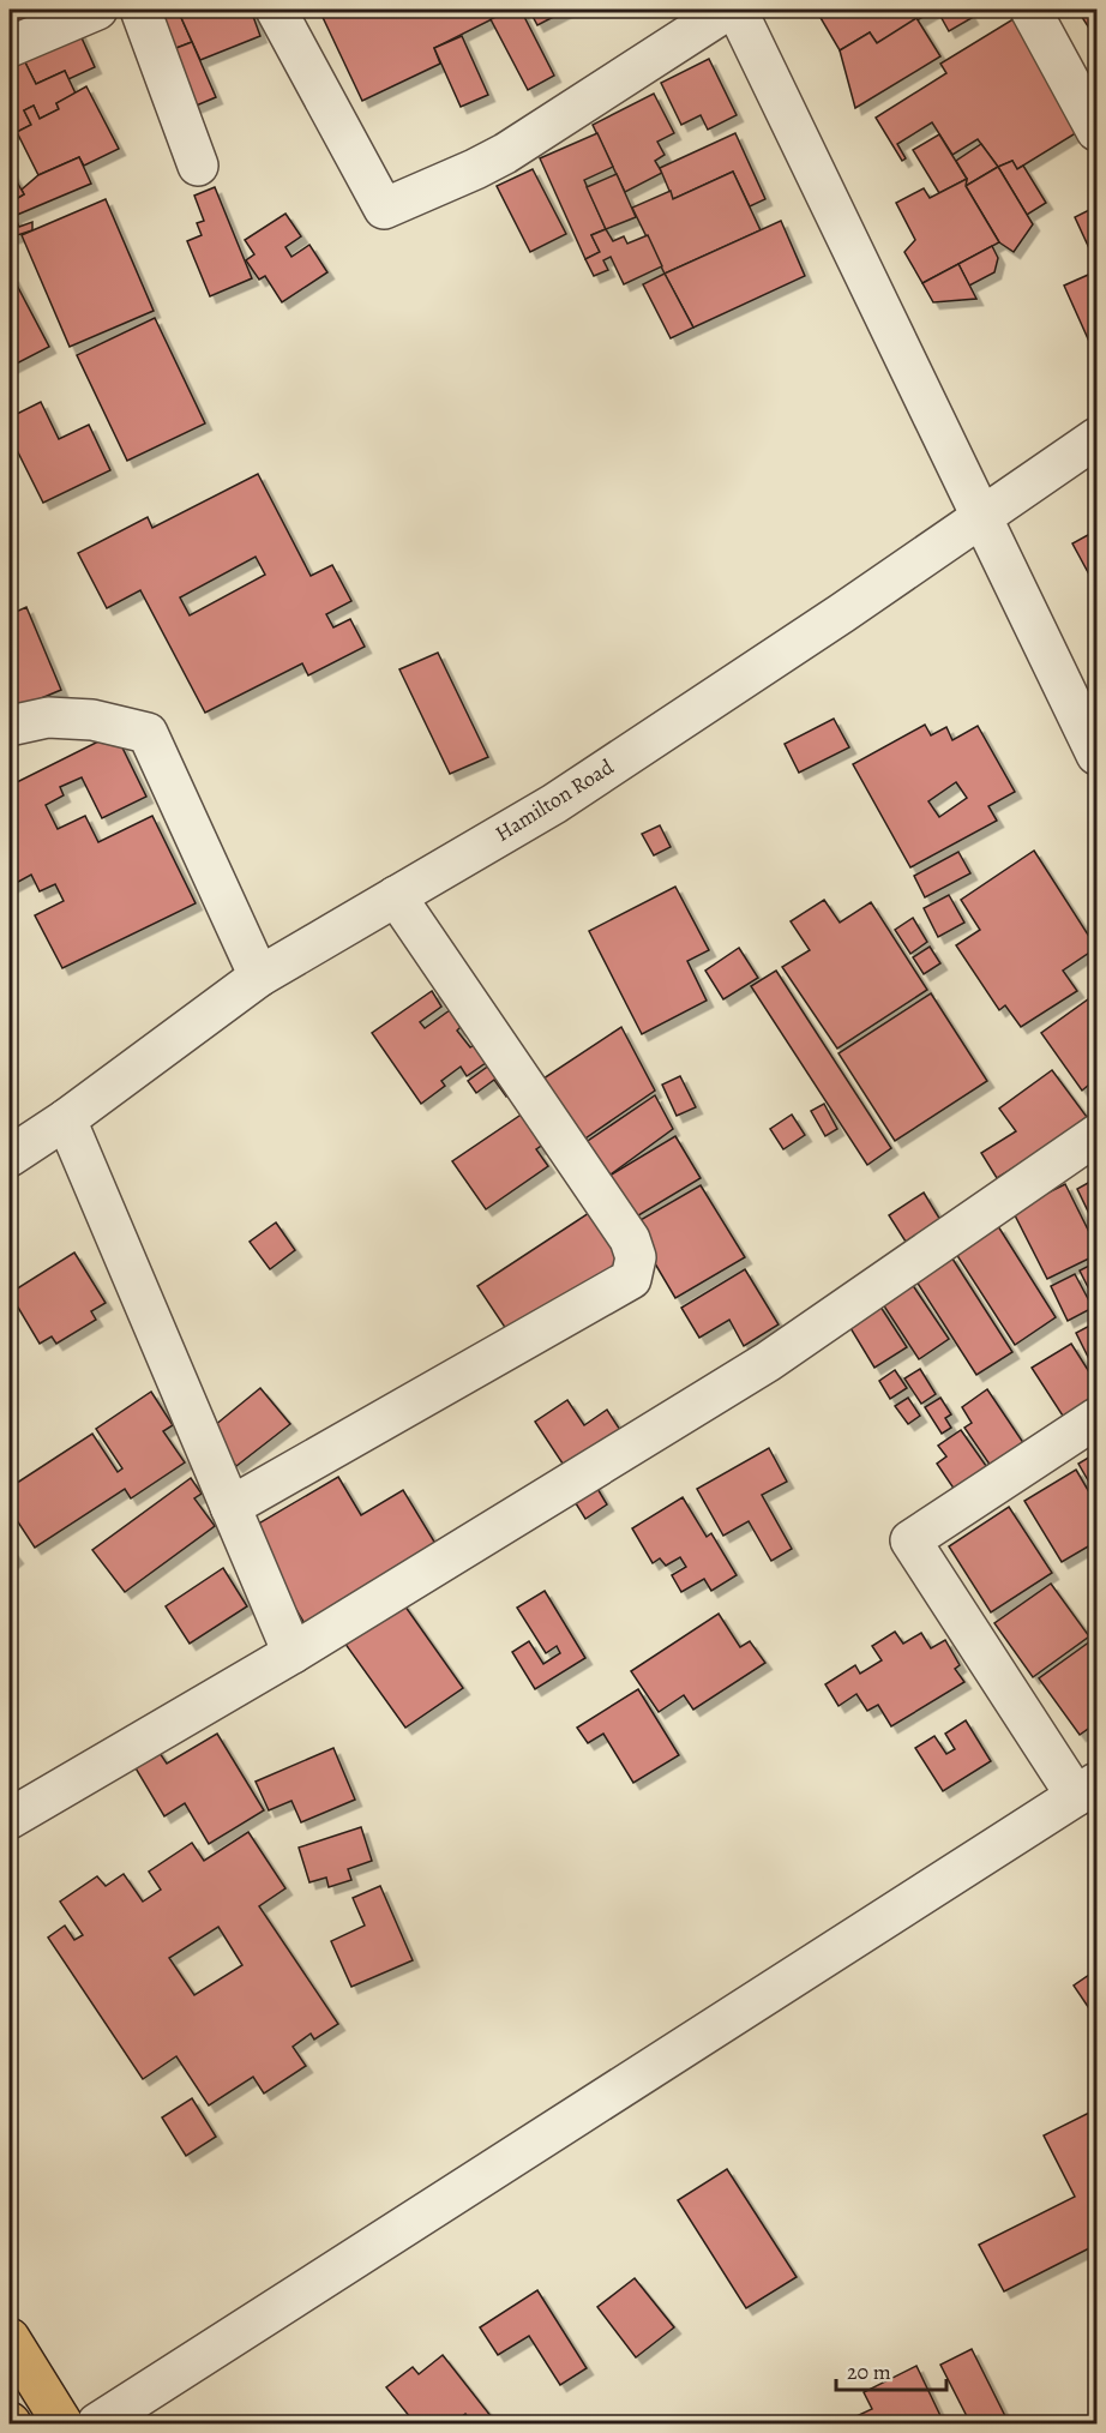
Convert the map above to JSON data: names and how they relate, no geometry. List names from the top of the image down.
{
  "streets": {
    "street": ["Hamilton Road"]
  },
  "scale_bar": "20 m"
}
